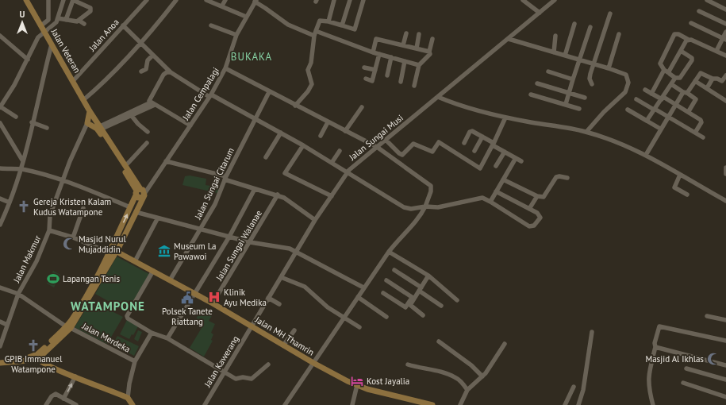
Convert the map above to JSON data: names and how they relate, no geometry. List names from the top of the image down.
{
  "streets": {
    "main road": ["Jalan Veteran", "Jalan MH Thamrin"],
    "street": [
      "Jalan Anoa",
      "Jalan Cempalagi",
      "Jalan Sungai Musi",
      "Jalan Sungai Citarum",
      "Jalan Sungai Walanae",
      "Jalan Makmur",
      "Jalan Merdeka",
      "Jalan Kawerang"
    ]
  },
  "crossings": [
    ["Jalan Anoa", "Jalan Veteran"],
    ["Jalan Veteran", "Jalan Cempalagi"],
    ["Jalan Veteran", "Jalan Makmur"],
    ["Jalan Sungai Musi", "Jalan MH Thamrin"],
    ["Jalan Sungai Musi", "Jalan Kawerang"],
    ["Jalan Sungai Citarum", "Jalan MH Thamrin"],
    ["Jalan Sungai Walanae", "Jalan MH Thamrin"],
    ["Jalan Makmur", "Jalan Merdeka"],
    ["Jalan MH Thamrin", "Jalan Kawerang"]
  ],
  "districts": ["BUKAKA", "WATAMPONE"],
  "places": {
    "church": ["Gereja Kristen Kalam Kudus Watampone", "GPIB Immanuel Watampone"],
    "mosque": ["Masjid Nurul Mujaddidin", "Masjid Al Ikhlas"],
    "museum": ["Museum La Pawawoi"],
    "sports": ["Lapangan Tenis"],
    "hospital": ["Klinik Ayu Medika"],
    "public building": ["Polsek Tanete Riattang"],
    "hotel": ["Kost Jayalia"]
  },
  "north": "top"
}
